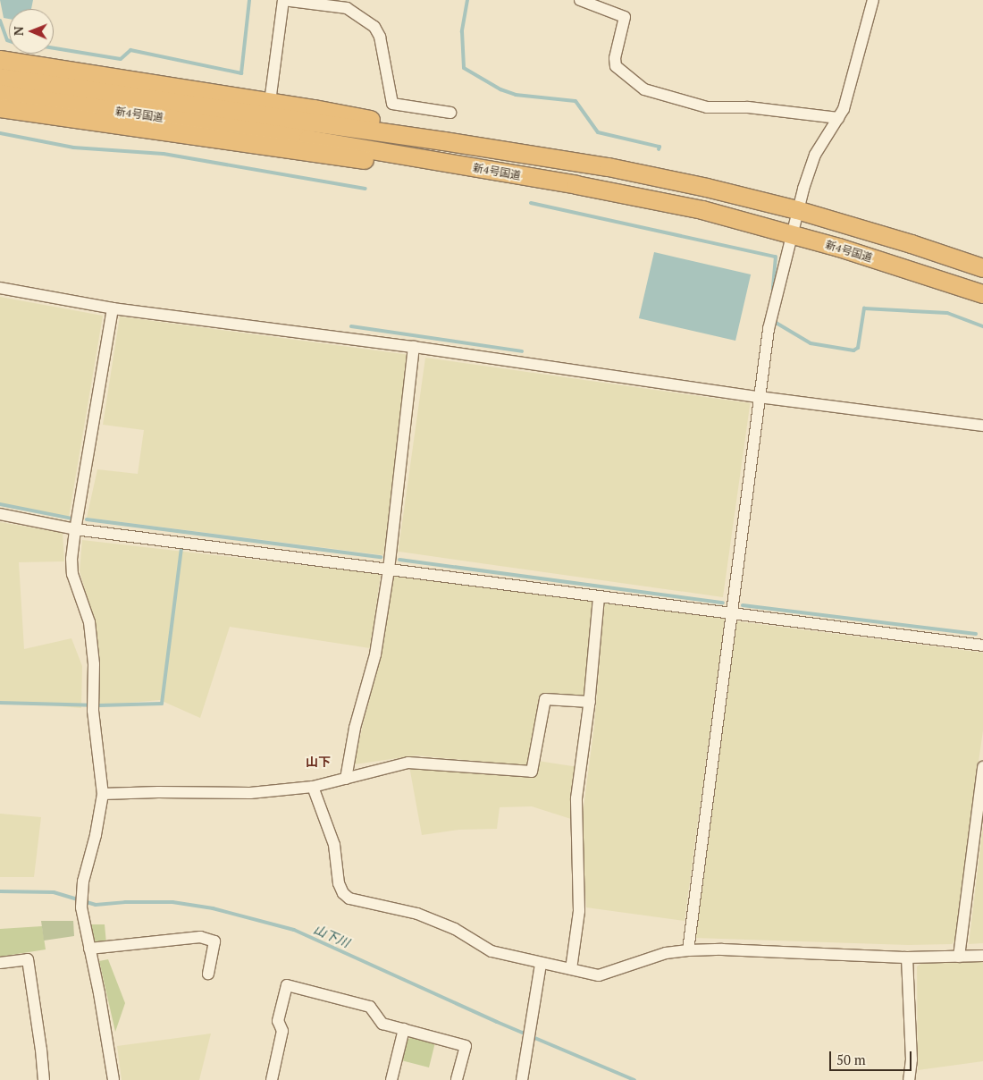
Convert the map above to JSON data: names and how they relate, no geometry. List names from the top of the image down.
{
  "streets": {
    "highway": ["新4号国道"]
  },
  "districts": ["山下"],
  "water": ["山下川"],
  "scale_bar": "50 m",
  "north": "left"
}
